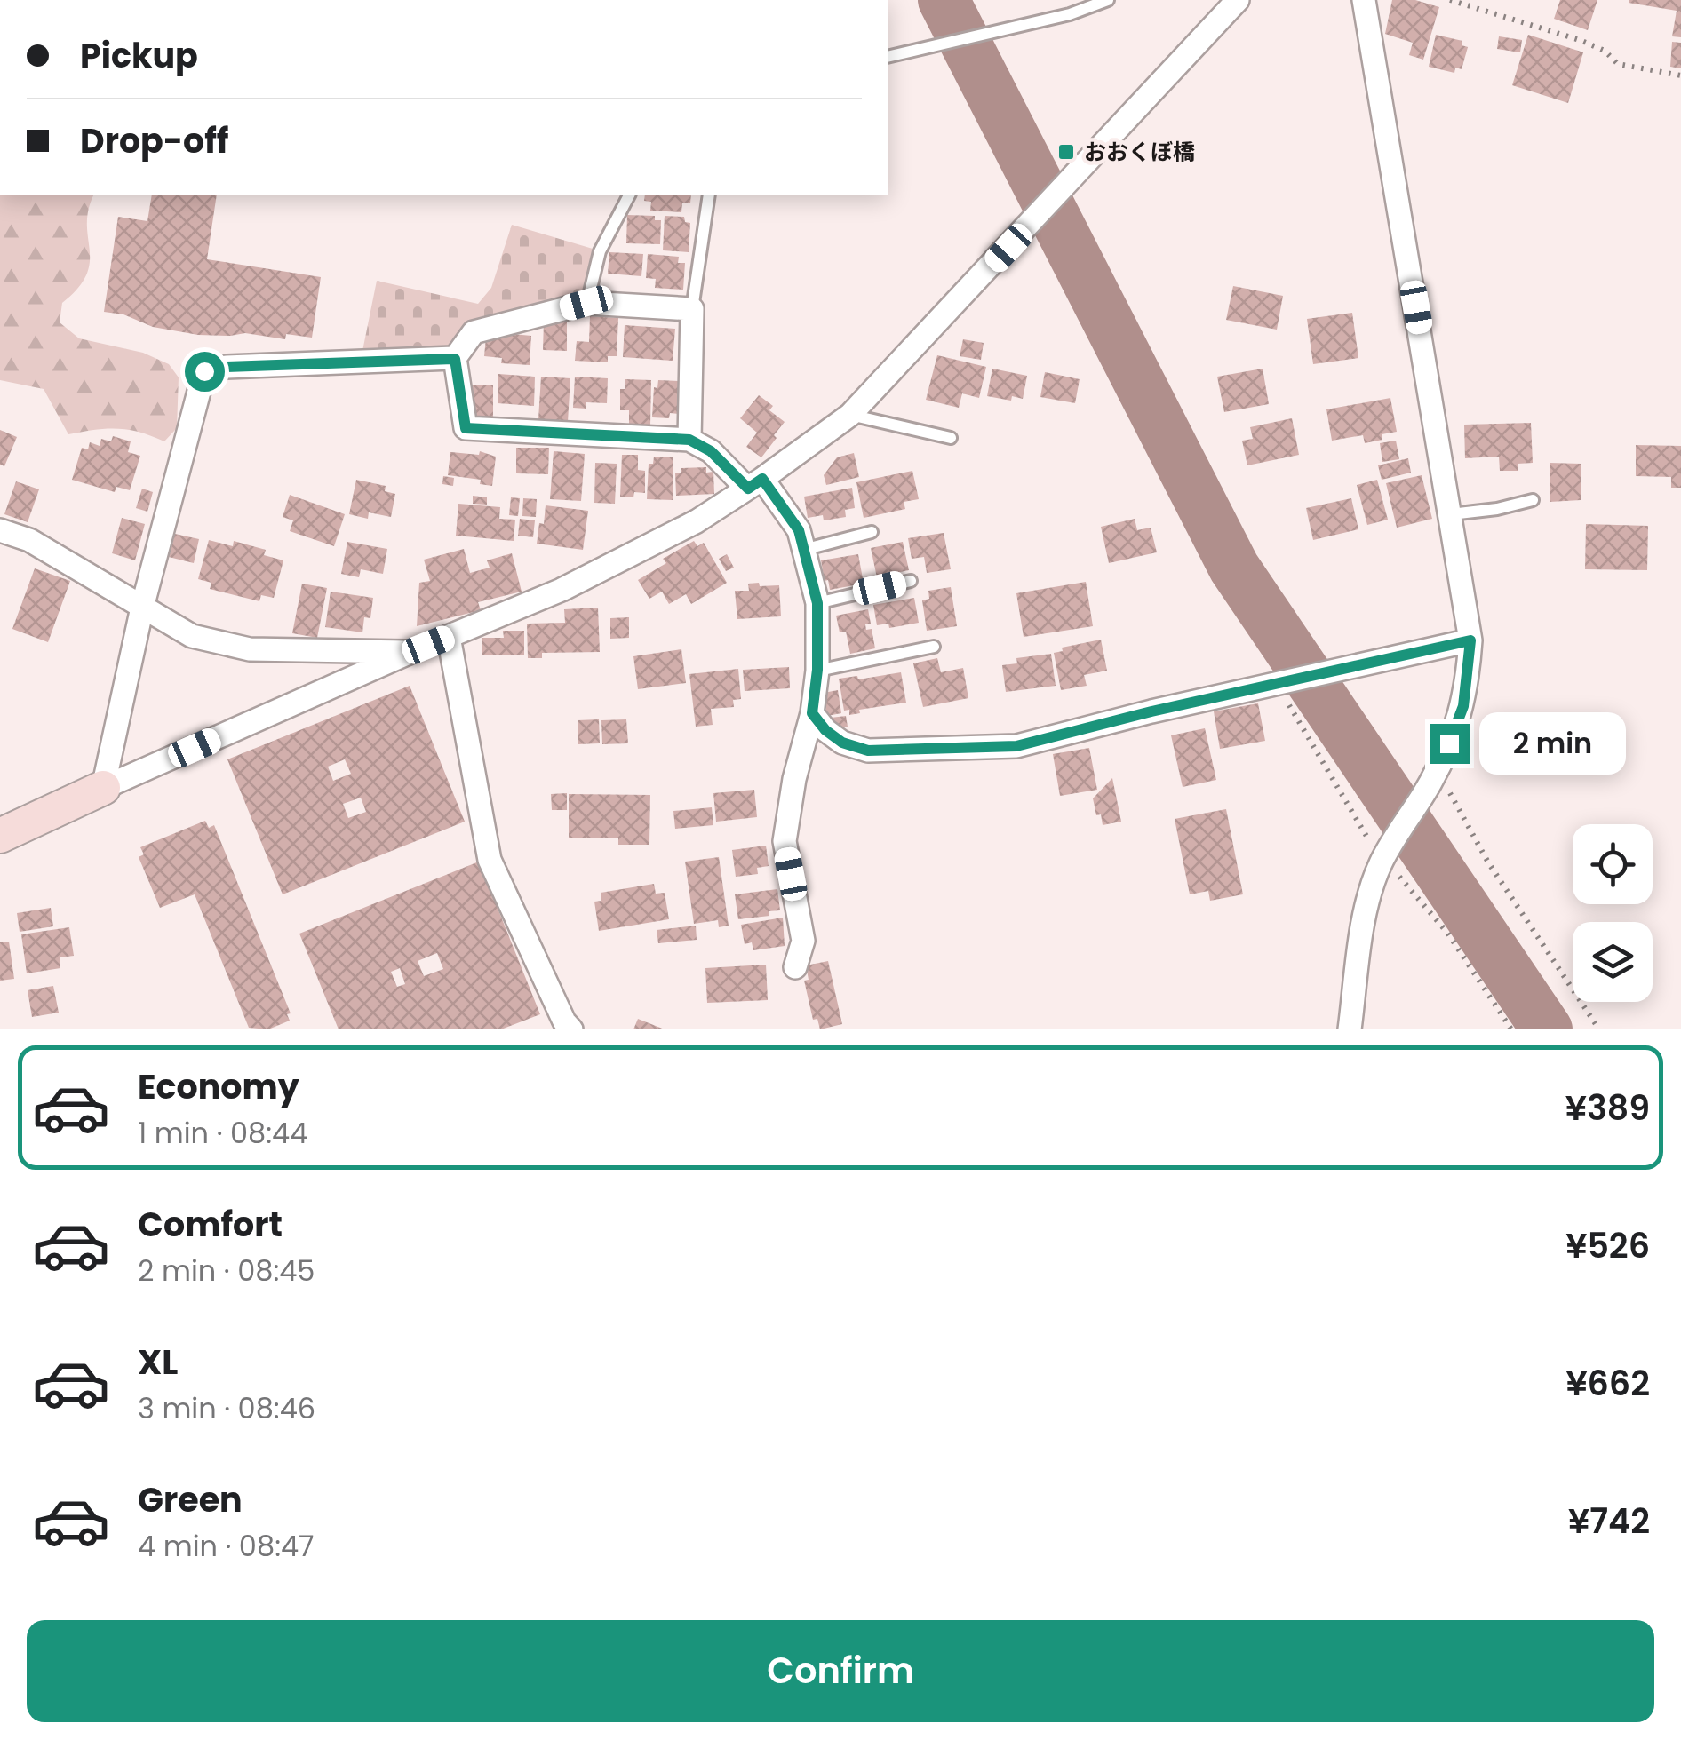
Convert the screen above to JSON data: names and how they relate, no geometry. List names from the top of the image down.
{
  "places": {
    "transit": ["おおくぼ橋"]
  },
  "page": {
    "banner": ["Pickup", "Drop-off"],
    "bubble": "2 min",
    "list": [
      {
        "name": "Economy",
        "note": "1 min · 08:44",
        "value": "¥389"
      },
      {
        "name": "Comfort",
        "note": "2 min · 08:45",
        "value": "¥526"
      },
      {
        "name": "XL",
        "note": "3 min · 08:46",
        "value": "¥662"
      },
      {
        "name": "Green",
        "note": "4 min · 08:47",
        "value": "¥742"
      }
    ],
    "buttons": "Confirm"
  }
}
